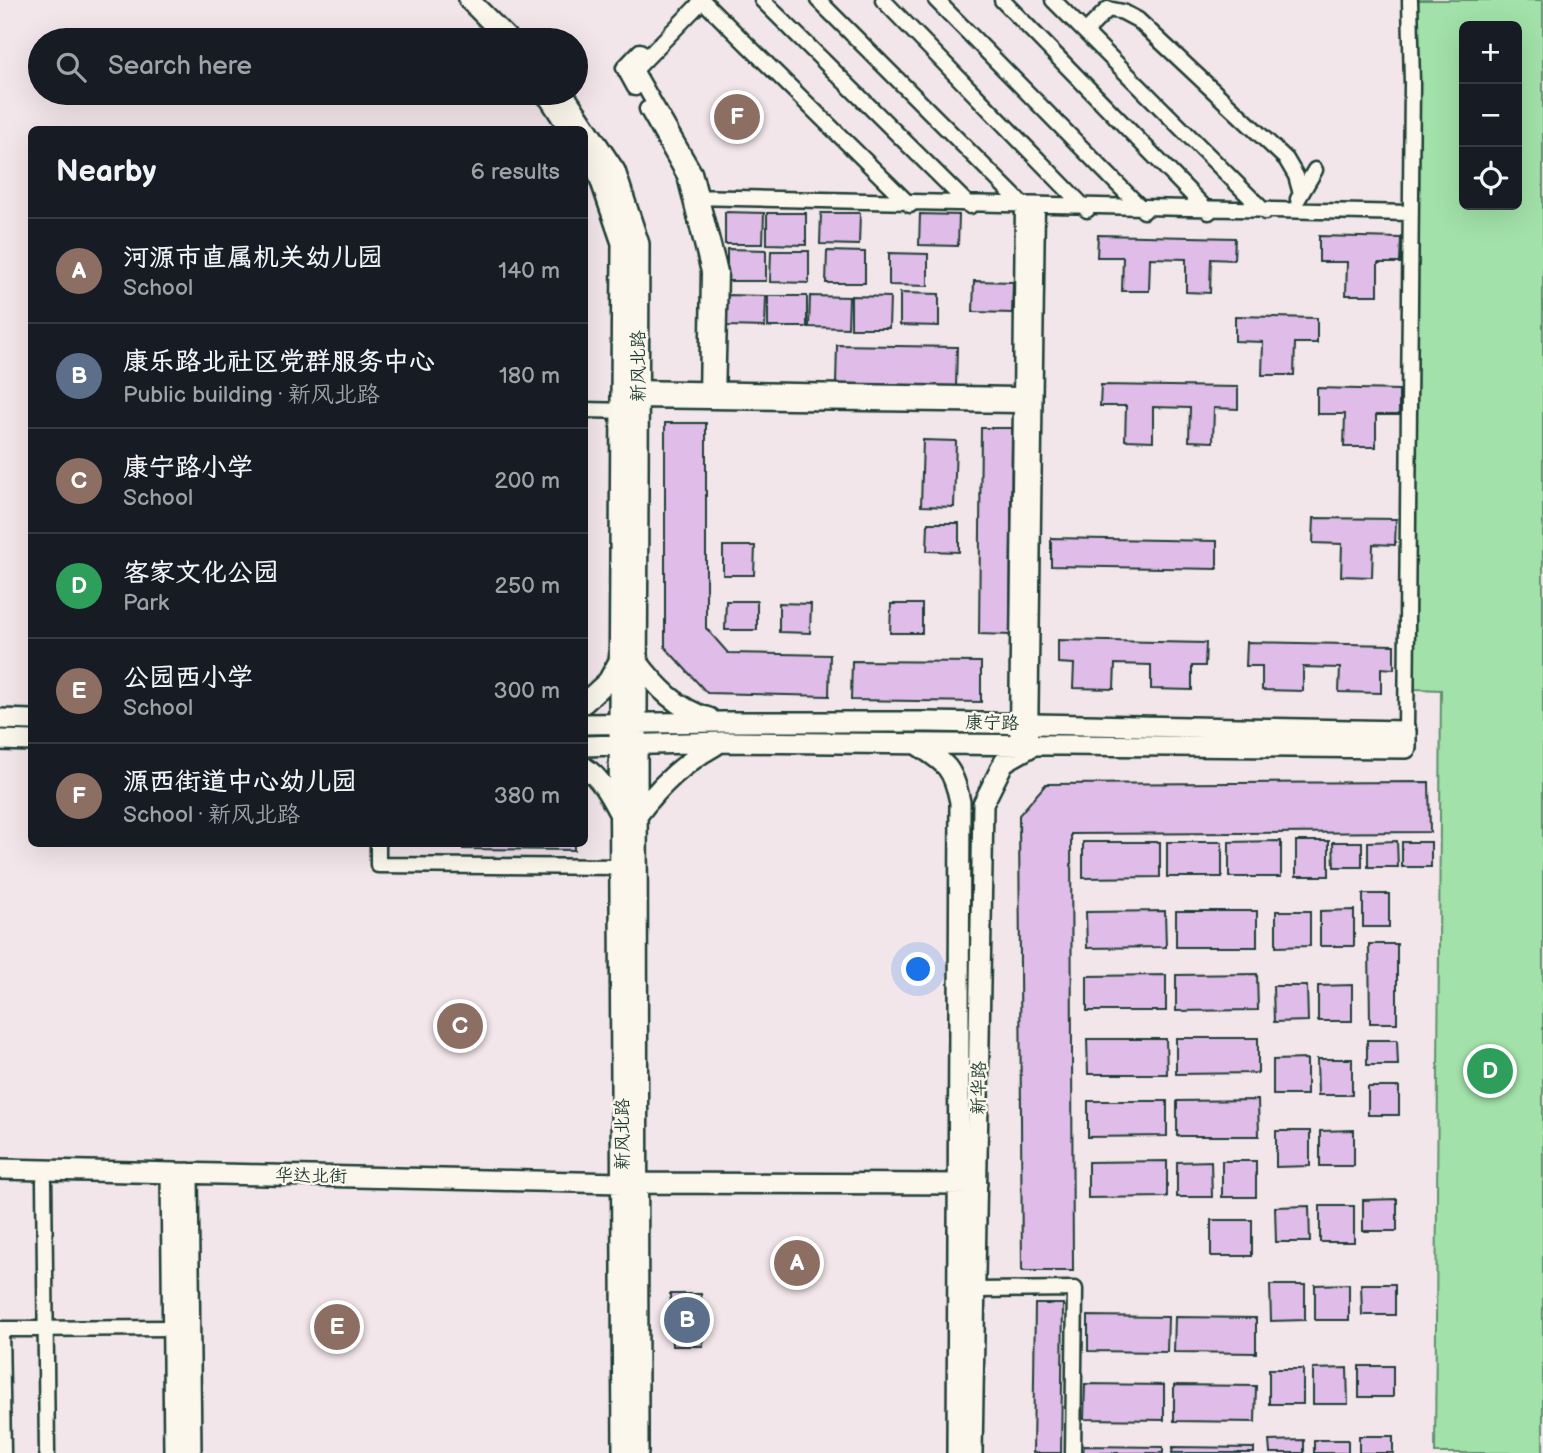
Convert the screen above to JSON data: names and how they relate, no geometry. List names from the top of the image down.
{
  "streets": {
    "street": [
      "新风北路",
      "康宁路",
      "新华路",
      "华达北街"
    ]
  },
  "crossings": [
    ["新风北路", "康宁路"],
    ["新风北路", "华达北街"],
    ["康宁路", "新华路"],
    ["新华路", "华达北街"]
  ],
  "page": {
    "map_buttons": ["+", "−"],
    "search": "Search here",
    "pins": [
      "F",
      "C",
      "D",
      "A",
      "B",
      "E"
    ],
    "heading": ["Nearby", "6 results"],
    "list": [
      {
        "mark": "A",
        "name": "河源市直属机关幼儿园",
        "note": "School",
        "value": "140 m"
      },
      {
        "mark": "B",
        "name": "康乐路北社区党群服务中心",
        "note": "Public building · 新风北路",
        "value": "180 m"
      },
      {
        "mark": "C",
        "name": "康宁路小学",
        "note": "School",
        "value": "200 m"
      },
      {
        "mark": "D",
        "name": "客家文化公园",
        "note": "Park",
        "value": "250 m"
      },
      {
        "mark": "E",
        "name": "公园西小学",
        "note": "School",
        "value": "300 m"
      },
      {
        "mark": "F",
        "name": "源西街道中心幼儿园",
        "note": "School · 新风北路",
        "value": "380 m"
      }
    ]
  }
}
